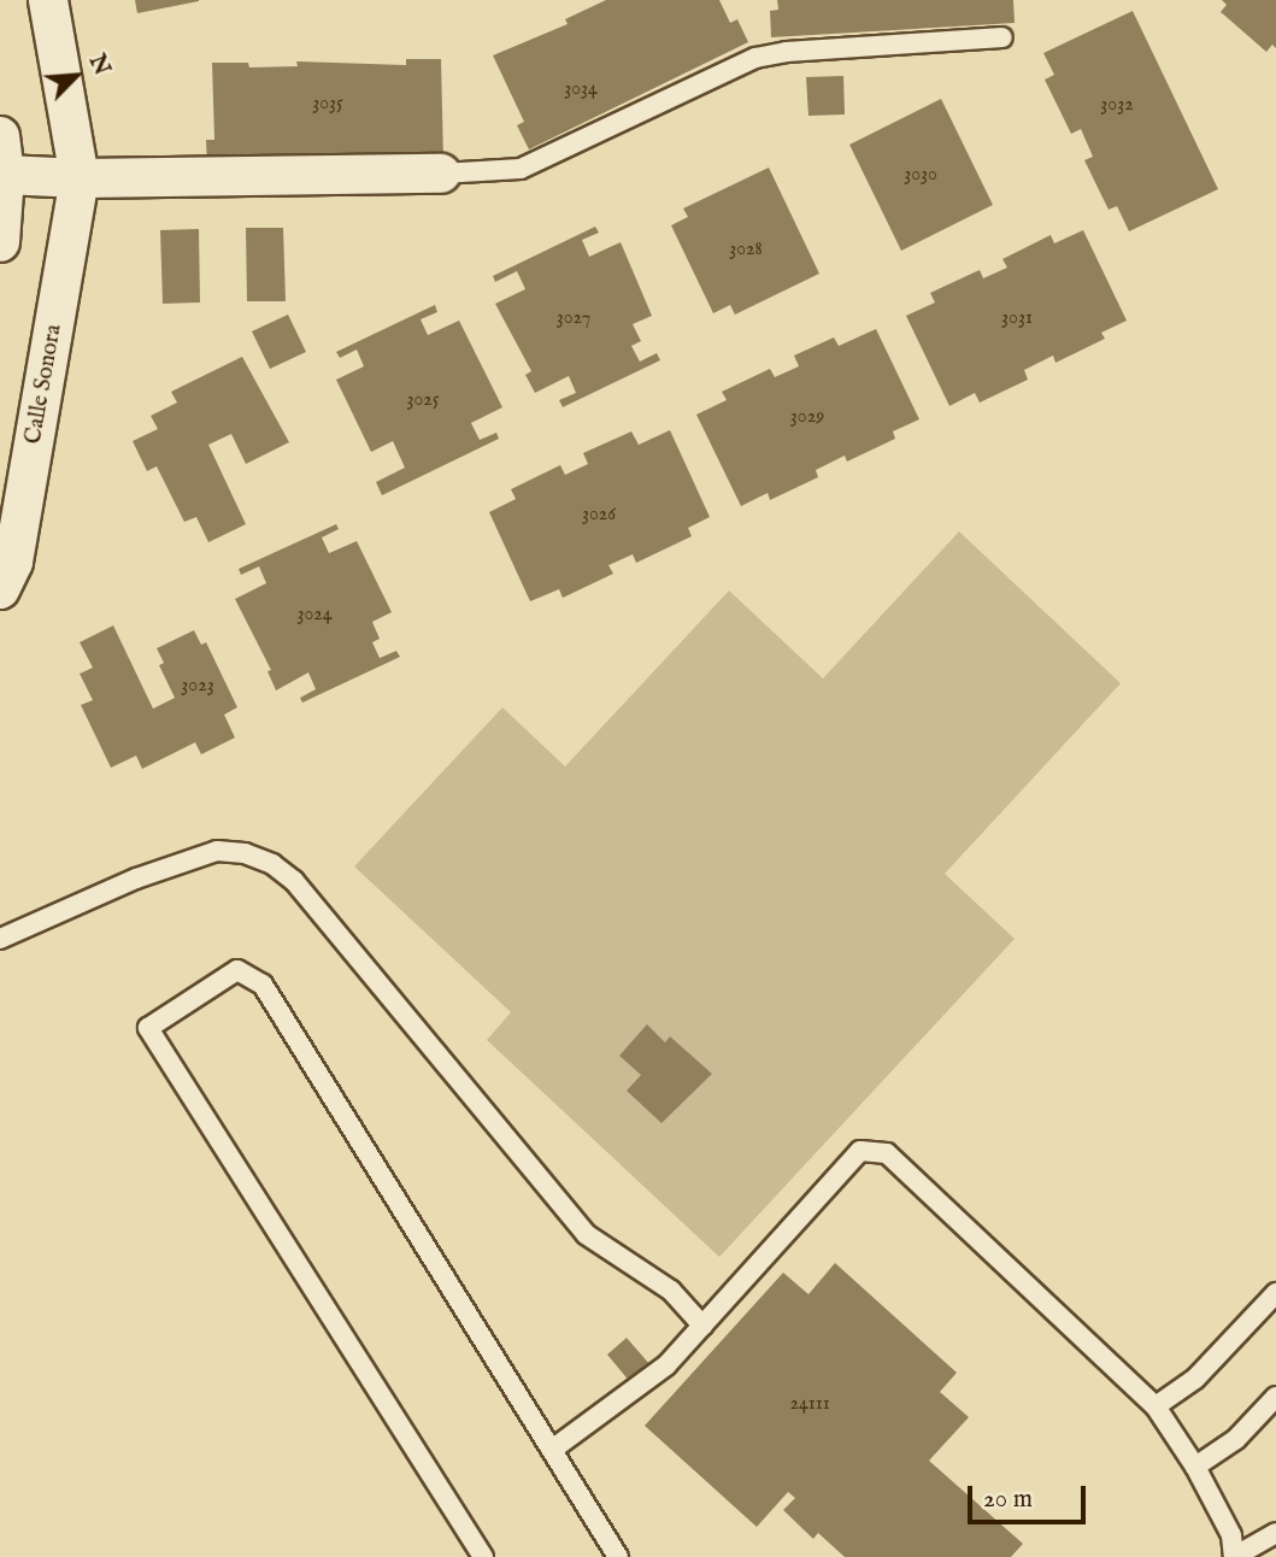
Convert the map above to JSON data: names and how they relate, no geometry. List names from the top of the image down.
{
  "streets": {
    "street": ["Calle Sonora"]
  },
  "house_numbers": [
    "3034",
    "3035",
    "3032",
    "3030",
    "3028",
    "3027",
    "3031",
    "3025",
    "3029",
    "3026",
    "3024",
    "3023",
    "24111"
  ],
  "scale_bar": "20 m",
  "north": "top right"
}
